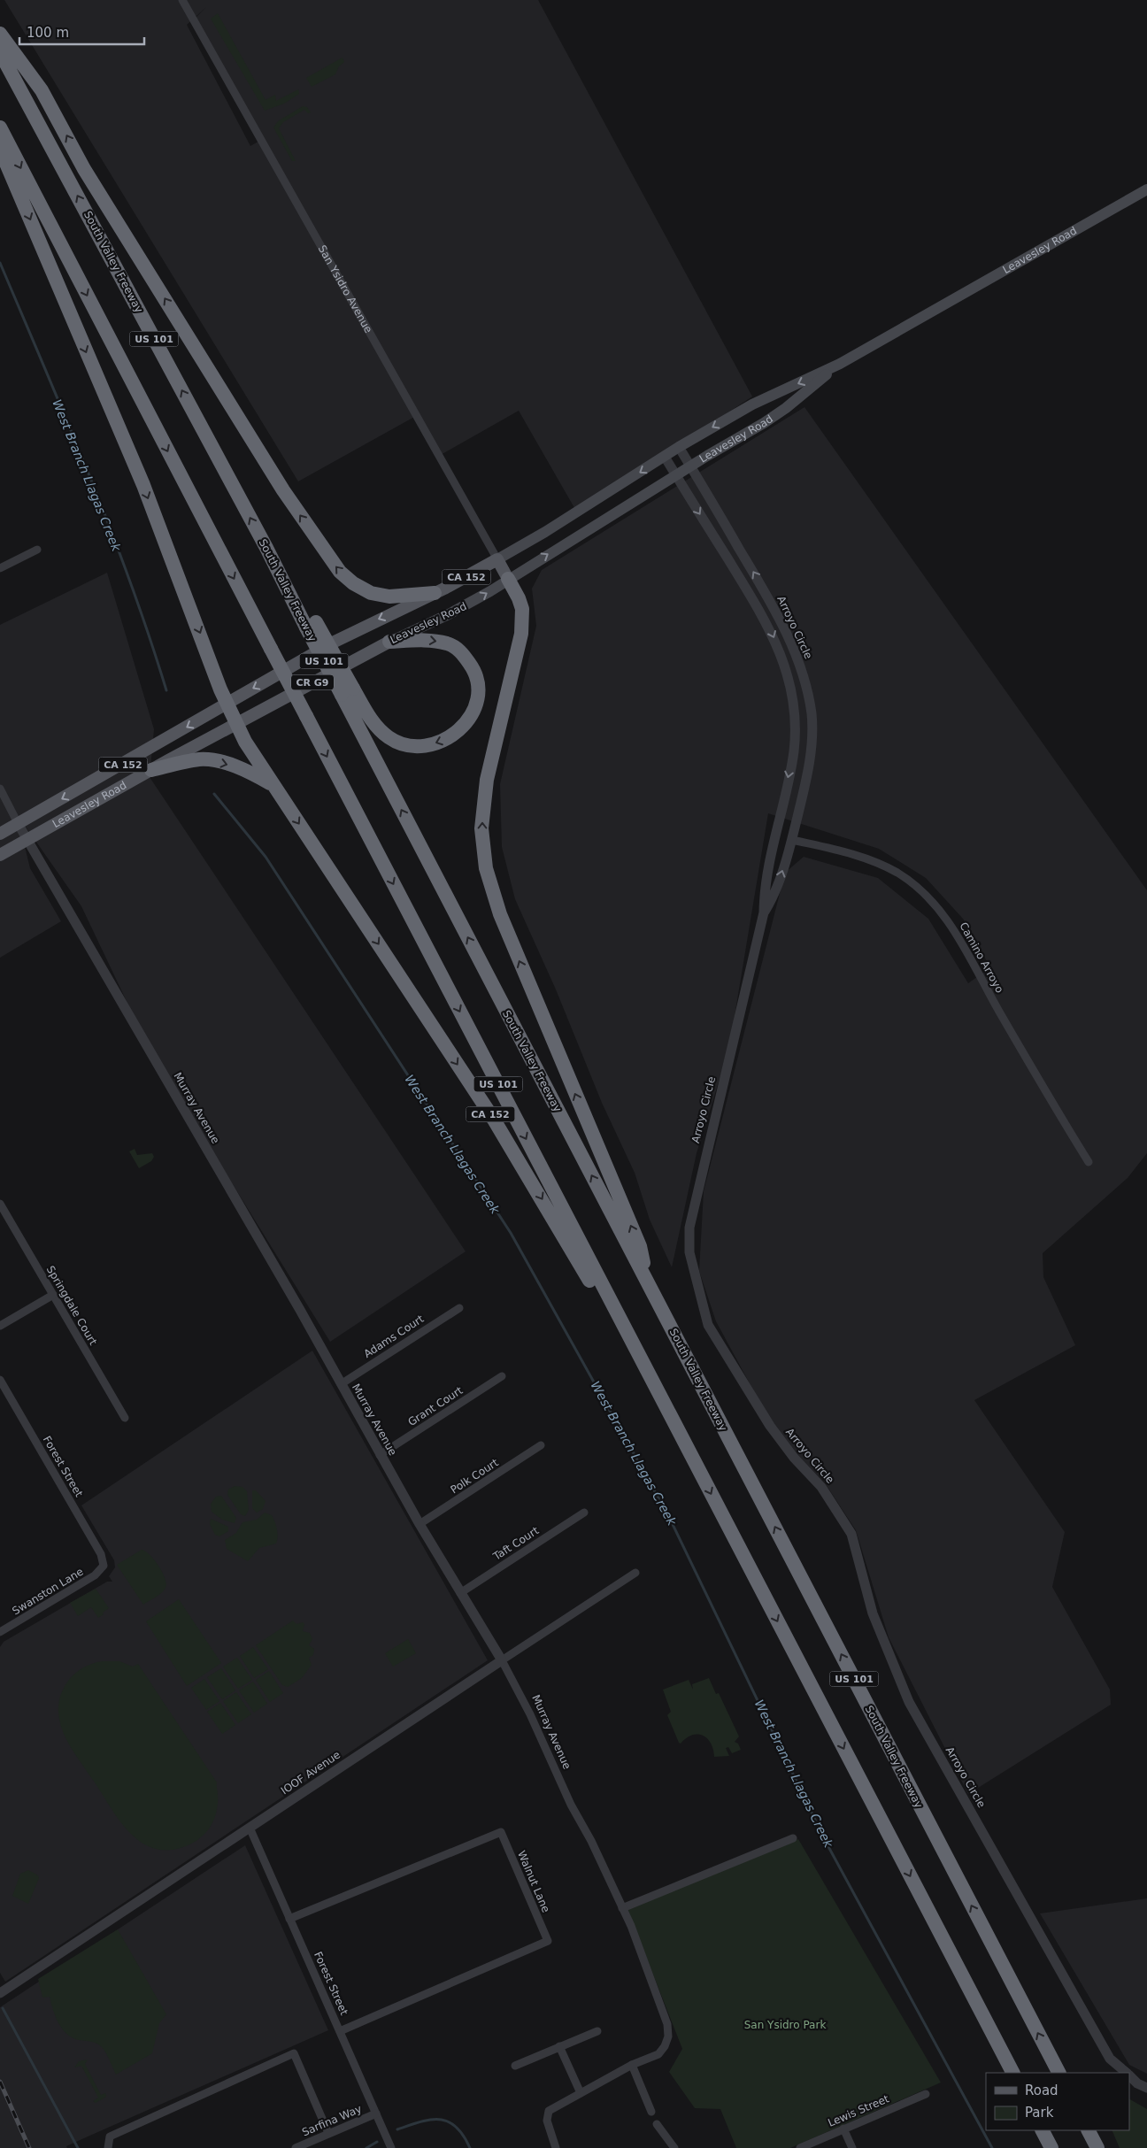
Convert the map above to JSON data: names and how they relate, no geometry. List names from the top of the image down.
{
  "streets": {
    "highway": ["South Valley Freeway", "US 101", "CA 152"],
    "main road": ["Leavesley Road", "San Ysidro Avenue", "CR G9"],
    "street": [
      "Arroyo Circle",
      "Camino Arroyo",
      "Murray Avenue",
      "Springdale Court",
      "Adams Court",
      "Grant Court",
      "Forest Street",
      "Polk Court",
      "Taft Court",
      "Swanston Lane",
      "IOOF Avenue",
      "Walnut Lane",
      "Lewis Street",
      "Sarfina Way"
    ]
  },
  "crossings": [
    ["Leavesley Road", "San Ysidro Avenue"],
    ["Leavesley Road", "CA 152"],
    ["Leavesley Road", "Arroyo Circle"],
    ["Leavesley Road", "Murray Avenue"],
    ["US 101", "CA 152"],
    ["Arroyo Circle", "Camino Arroyo"],
    ["Murray Avenue", "Adams Court"],
    ["Murray Avenue", "Grant Court"],
    ["Murray Avenue", "Polk Court"],
    ["Murray Avenue", "Taft Court"],
    ["Murray Avenue", "IOOF Avenue"],
    ["Forest Street", "Swanston Lane"],
    ["Forest Street", "IOOF Avenue"],
    ["Forest Street", "Walnut Lane"],
    ["Forest Street", "Sarfina Way"]
  ],
  "water": ["West Branch Llagas Creek"],
  "parks": ["San Ysidro Park"],
  "legend": ["Road", "Park"],
  "scale_bar": "100 m"
}
